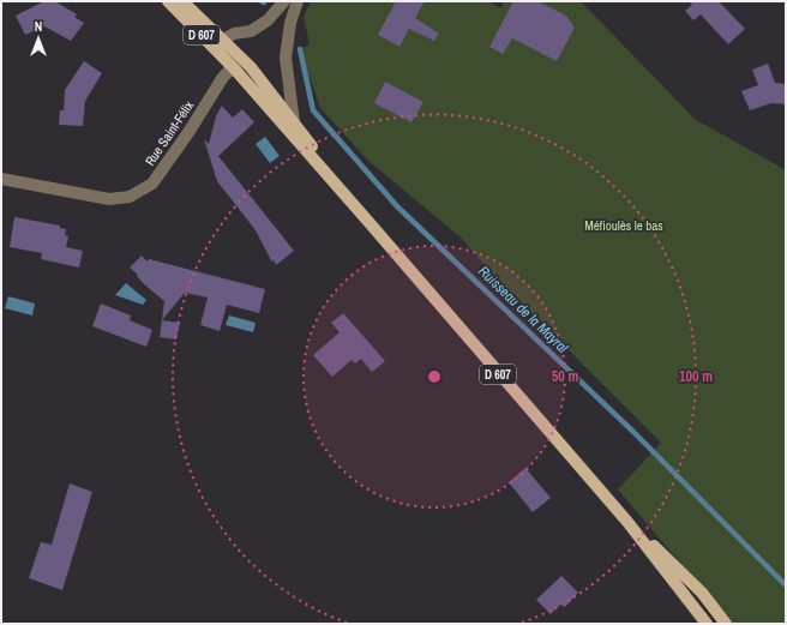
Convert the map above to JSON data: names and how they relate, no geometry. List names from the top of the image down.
{
  "streets": {
    "main road": ["D 607"],
    "street": ["Rue Saint-Félix"]
  },
  "crossings": [
    ["D 607", "Rue Saint-Félix"]
  ],
  "water": ["Ruisseau de la Mayral"],
  "parks": ["Méfioulès le bas"],
  "north": "top",
  "rings": ["50 m", "100 m"]
}
